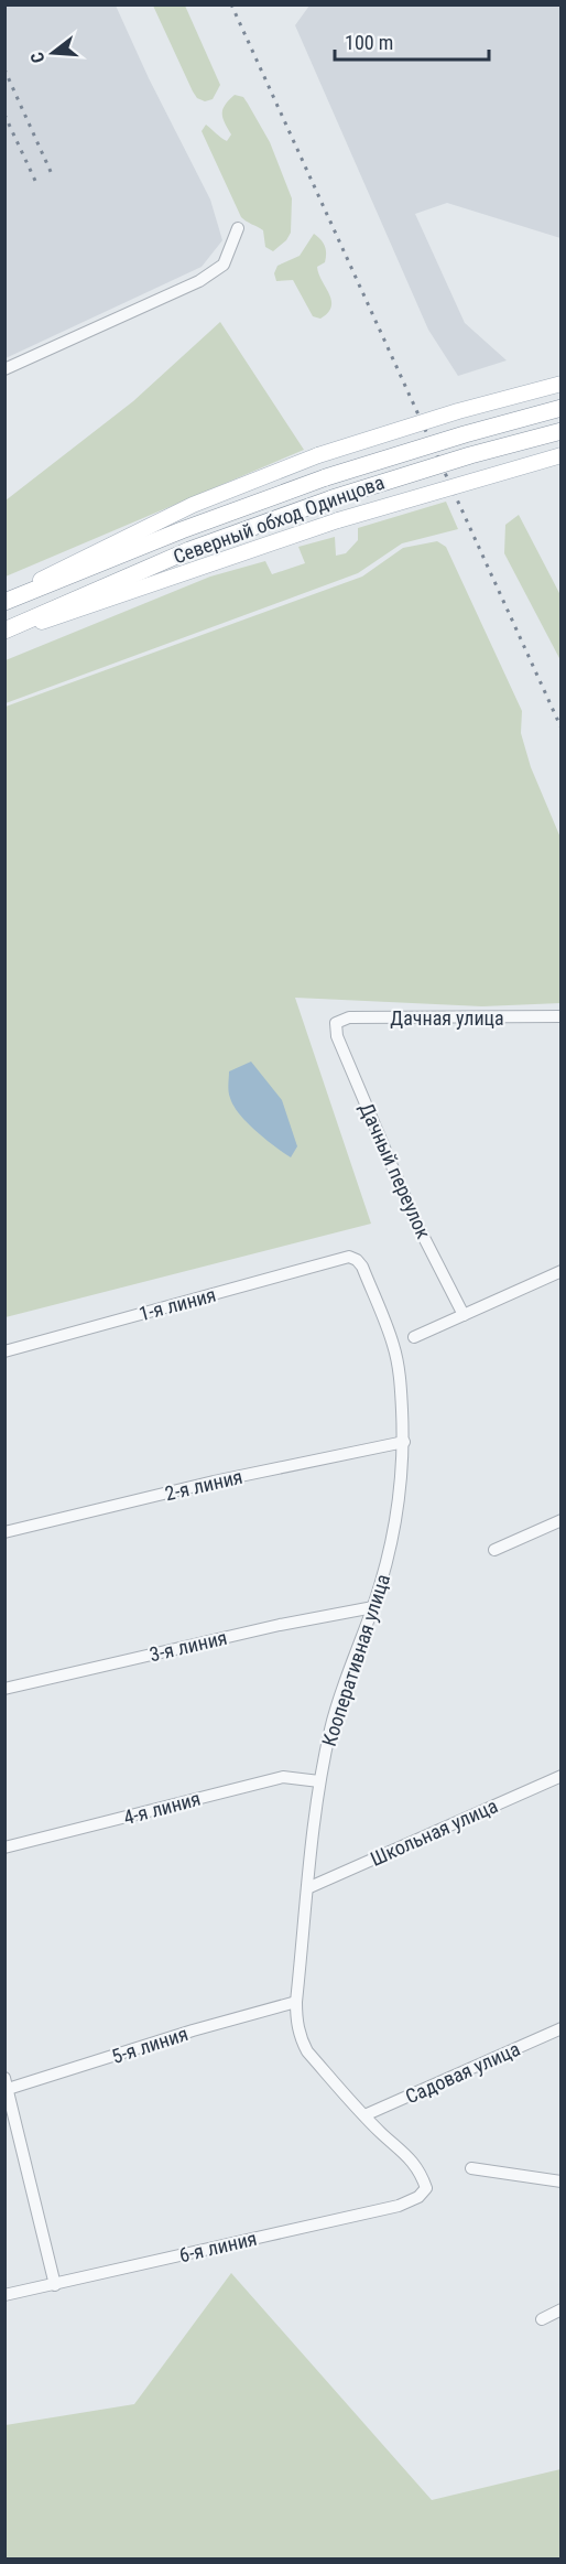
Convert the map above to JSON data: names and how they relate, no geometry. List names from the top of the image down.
{
  "streets": {
    "highway": ["Северный обход Одинцова"],
    "street": [
      "Дачная улица",
      "Дачный переулок",
      "1-я линия",
      "2-я линия",
      "3-я линия",
      "Кооперативная улица",
      "4-я линия",
      "Школьная улица",
      "5-я линия",
      "Садовая улица",
      "6-я линия"
    ]
  },
  "crossings": [
    ["Дачная улица", "Дачный переулок"],
    ["1-я линия", "Кооперативная улица"],
    ["2-я линия", "Кооперативная улица"],
    ["3-я линия", "Кооперативная улица"],
    ["Кооперативная улица", "4-я линия"],
    ["Кооперативная улица", "Школьная улица"],
    ["Кооперативная улица", "5-я линия"],
    ["Кооперативная улица", "Садовая улица"],
    ["Кооперативная улица", "6-я линия"]
  ],
  "scale_bar": "100 m",
  "north": "left"
}
